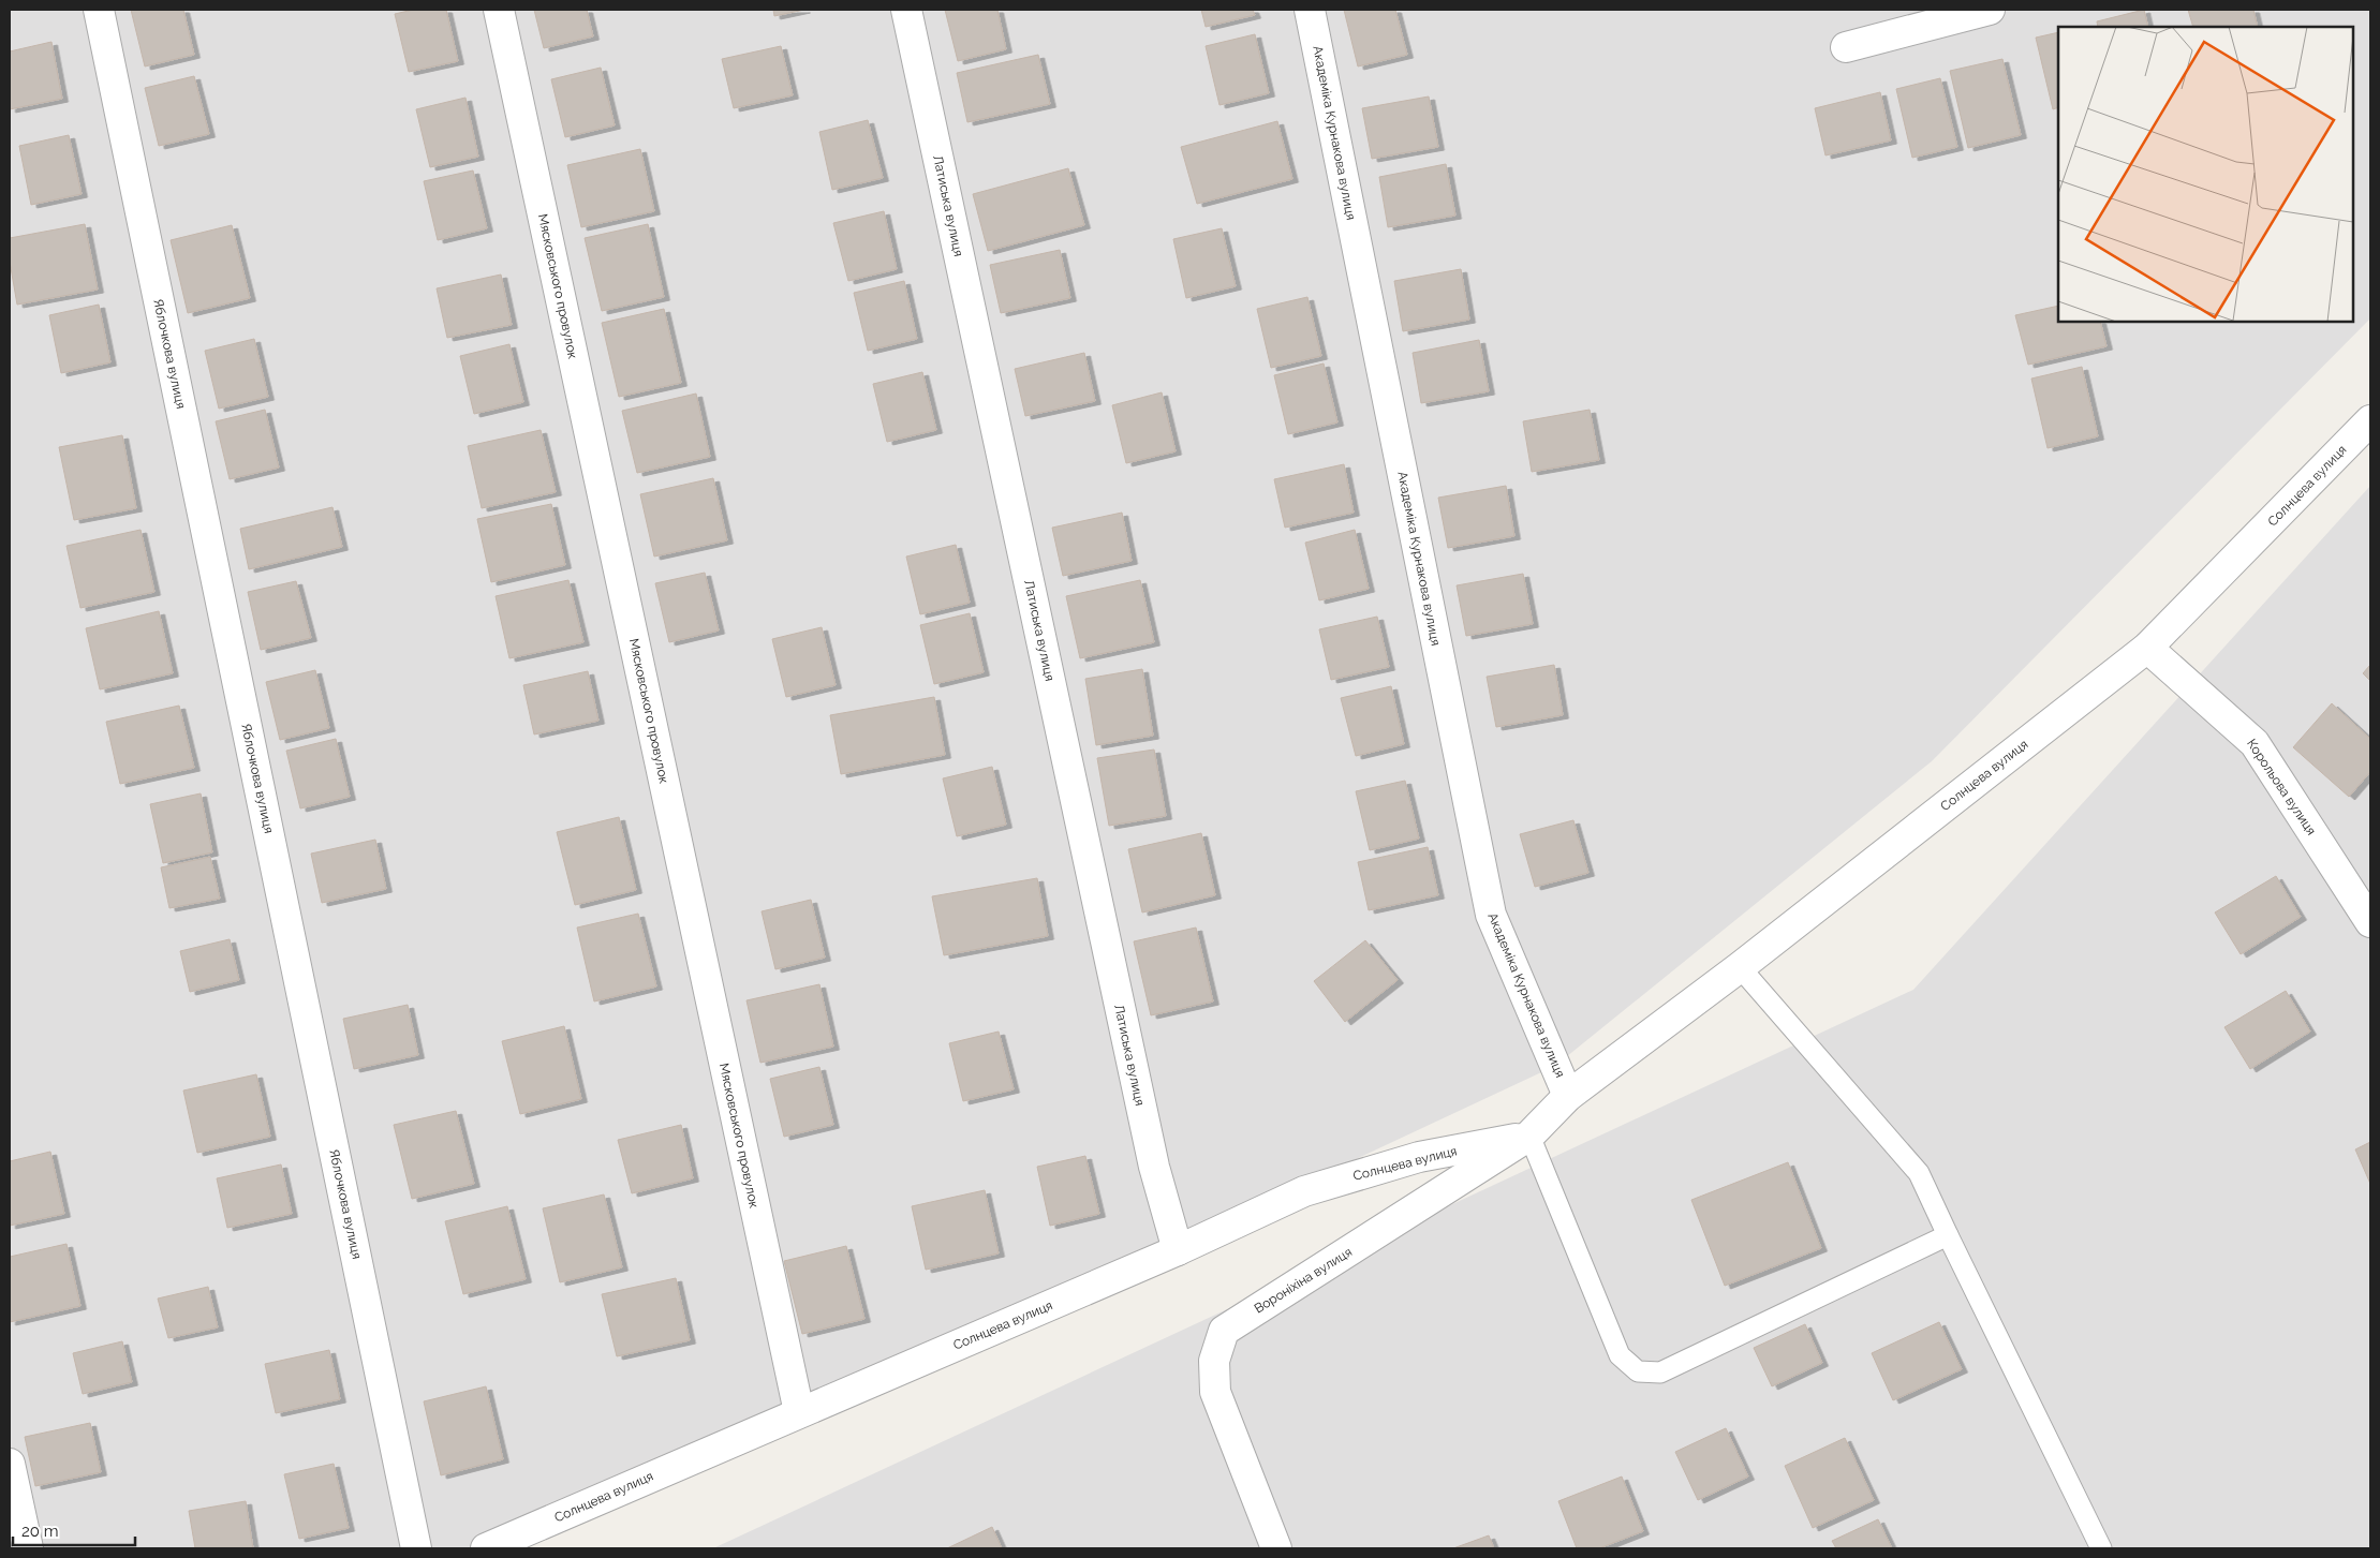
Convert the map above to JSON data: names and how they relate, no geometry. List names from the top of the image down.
{
  "streets": {
    "street": [
      "Академіка Курнакова вулиця",
      "Латиська вулиця",
      "Мясковського провулок",
      "Яблочкова вулиця",
      "Солнцева вулиця",
      "Корольова вулиця",
      "Вороніхіна вулиця"
    ]
  },
  "crossings": [
    ["Академіка Курнакова вулиця", "Солнцева вулиця"],
    ["Академіка Курнакова вулиця", "Вороніхіна вулиця"],
    ["Латиська вулиця", "Солнцева вулиця"],
    ["Мясковського провулок", "Солнцева вулиця"],
    ["Солнцева вулиця", "Корольова вулиця"],
    ["Солнцева вулиця", "Вороніхіна вулиця"]
  ],
  "scale_bar": "20 m"
}
